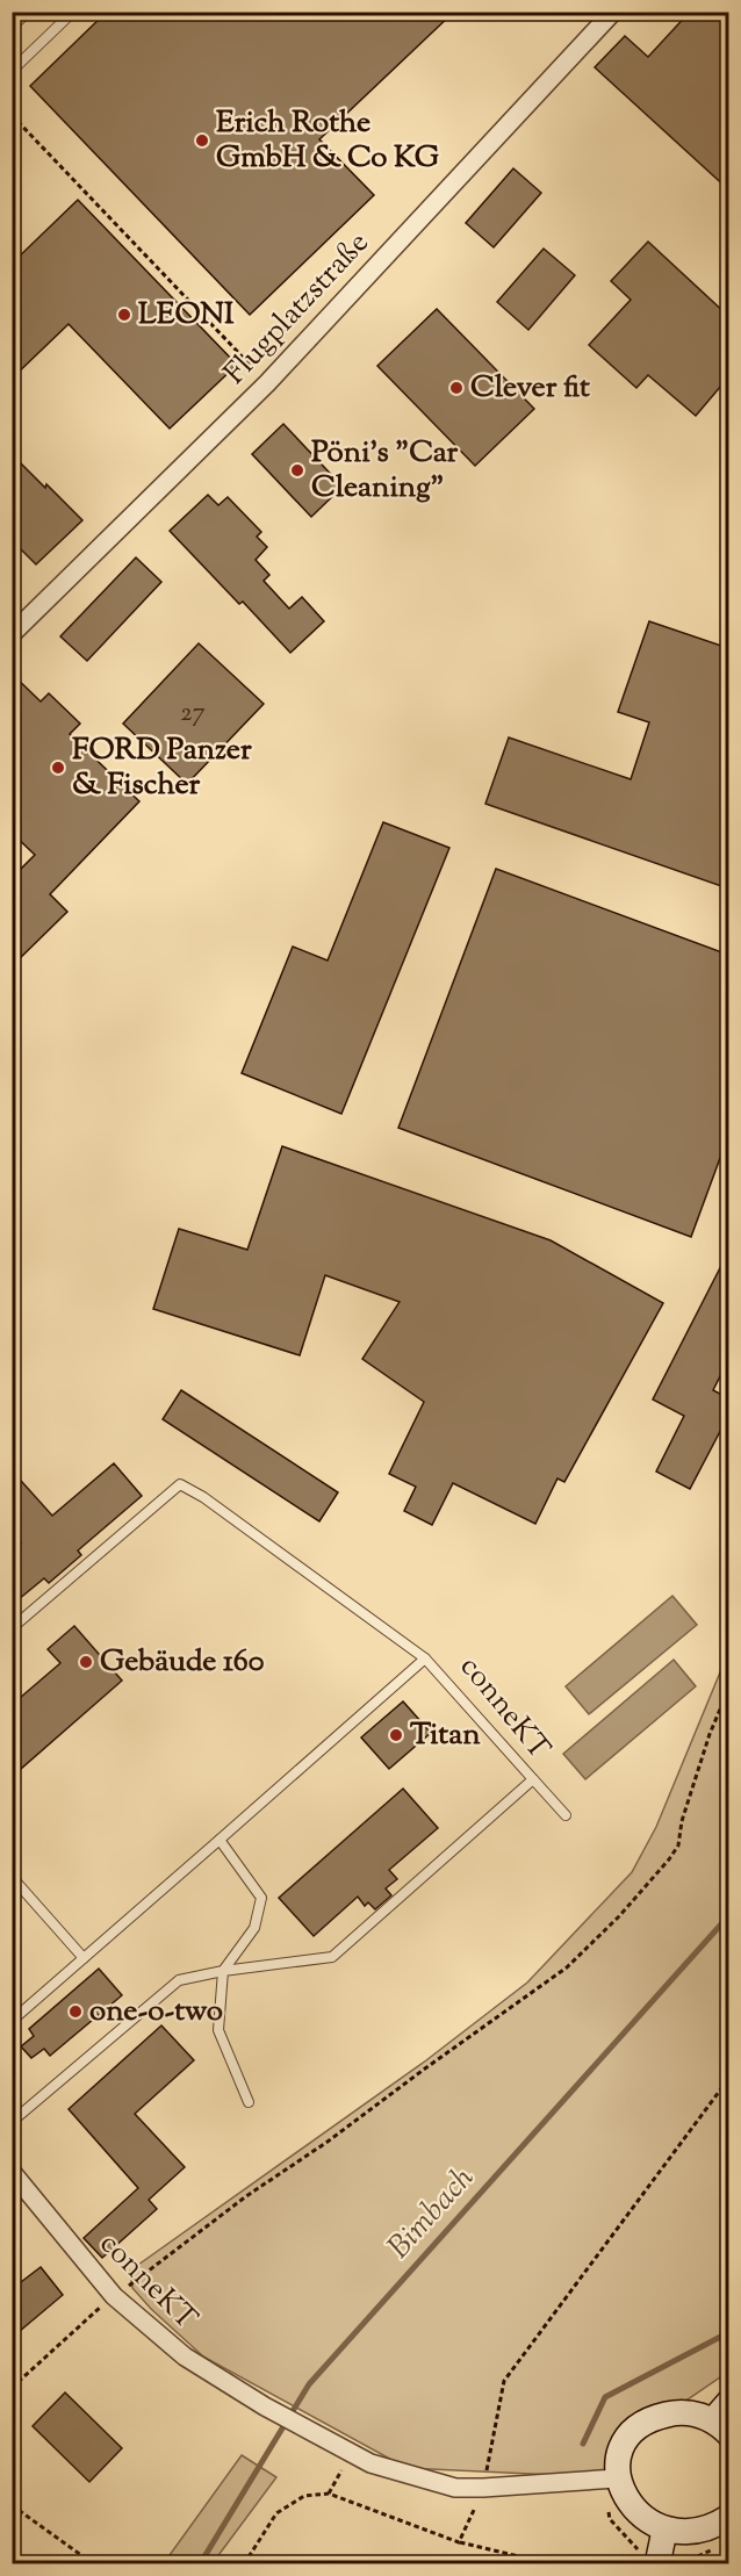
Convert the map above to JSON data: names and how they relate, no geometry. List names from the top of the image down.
{
  "streets": {
    "street": ["Flugplatzstraße", "conneKT"]
  },
  "water": ["Bimbach"],
  "places": [
    "Erich Rothe GmbH & Co KG",
    "LEONI",
    "Clever fit",
    "Pöni's \"Car Cleaning\"",
    "FORD Panzer & Fischer",
    "Gebäude 160",
    "Titan",
    "one-o-two"
  ],
  "house_numbers": ["27"]
}
